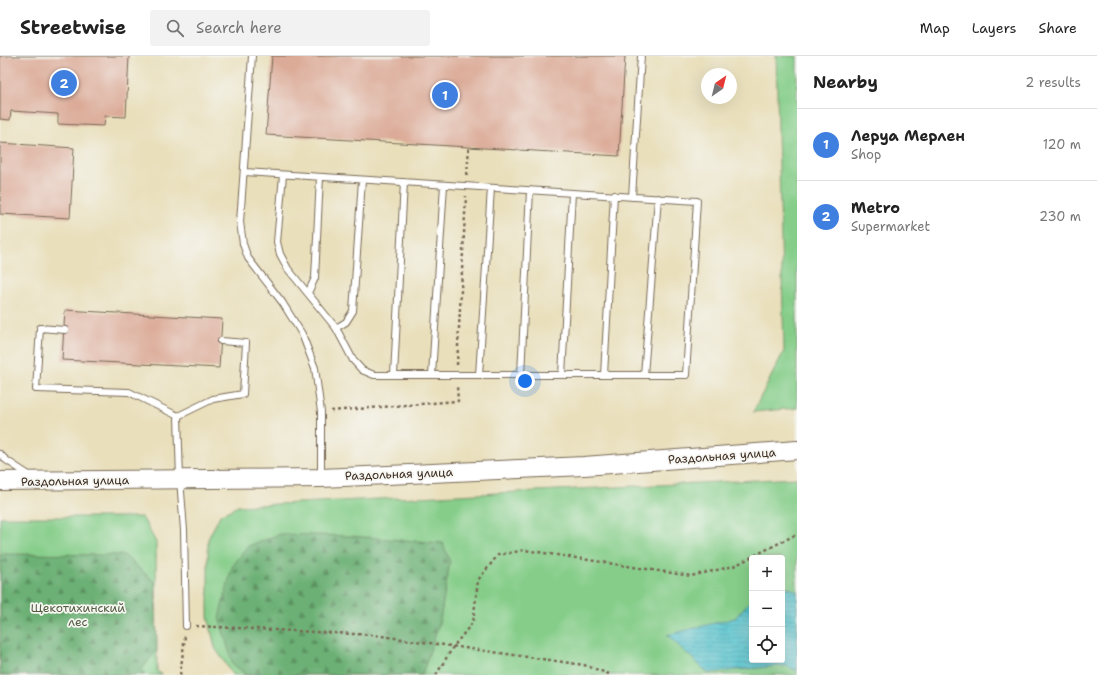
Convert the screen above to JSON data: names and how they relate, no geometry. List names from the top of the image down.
{
  "streets": {
    "main road": ["Раздольная улица"]
  },
  "parks": ["Щекотихинский лес"],
  "north": "top right",
  "page": {
    "header": "Streetwise",
    "search": "Search here",
    "nav": ["Map", "Layers", "Share"],
    "heading": ["Nearby", "2 results"],
    "pins": ["2", "1"],
    "list": [
      {
        "mark": "1",
        "name": "Леруа Мерлен",
        "note": "Shop",
        "value": "120 m"
      },
      {
        "mark": "2",
        "name": "Metro",
        "note": "Supermarket",
        "value": "230 m"
      }
    ],
    "map_buttons": ["+", "−"]
  }
}
